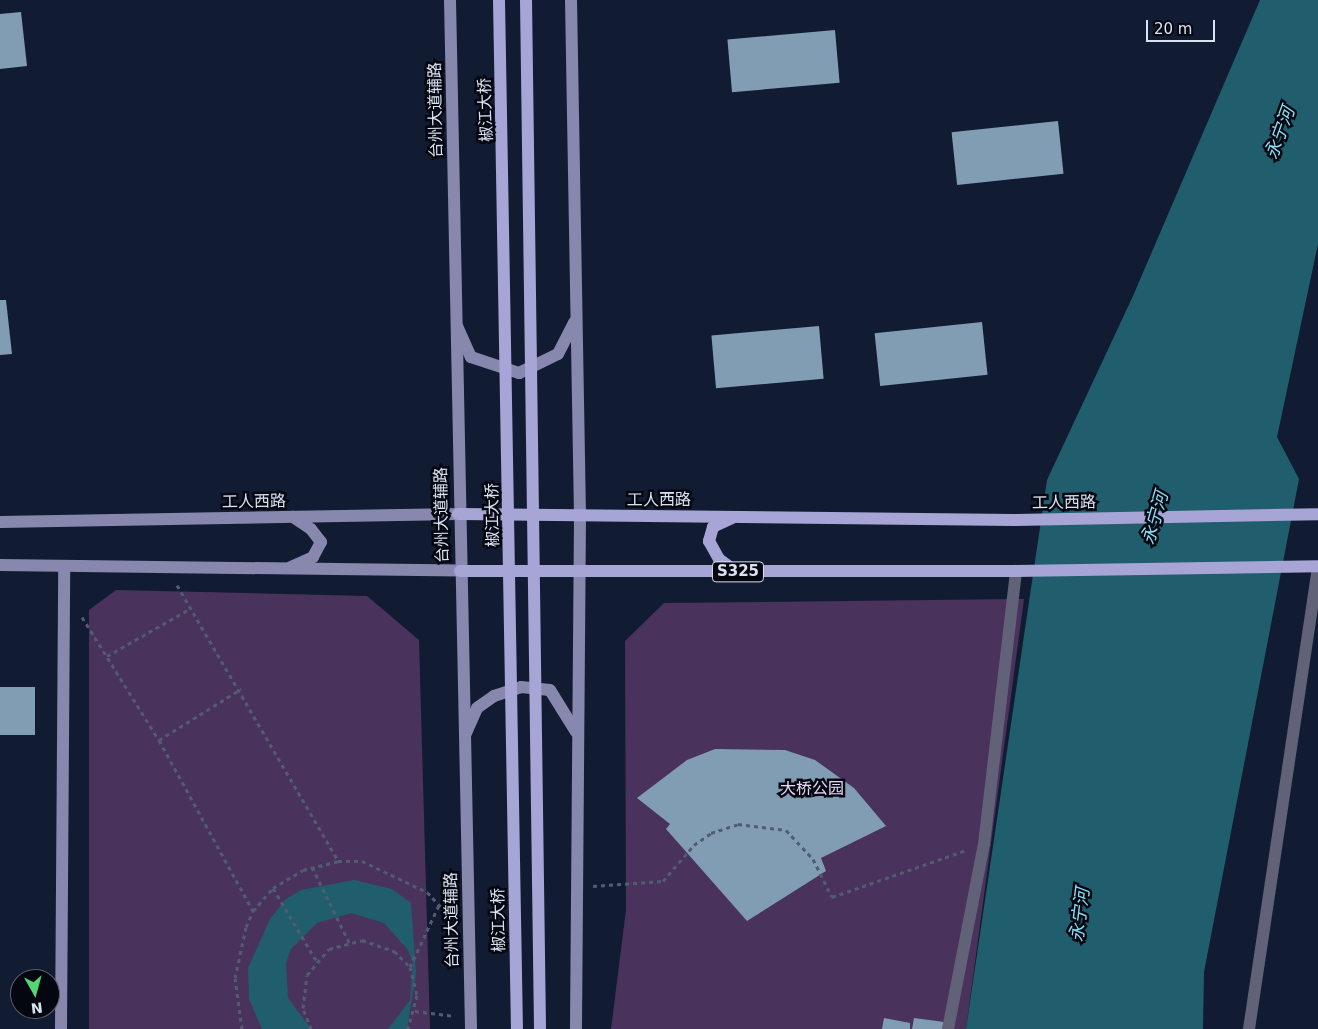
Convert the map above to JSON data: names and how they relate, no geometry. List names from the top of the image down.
{
  "streets": {
    "main road": [
      "台州大道辅路",
      "椒江大桥",
      "工人西路",
      "S325"
    ]
  },
  "crossings": [
    ["台州大道辅路", "工人西路"],
    ["台州大道辅路", "S325"]
  ],
  "water": ["永宁河"],
  "parks": ["大桥公园"],
  "scale_bar": "20 m",
  "north": "bottom"
}
